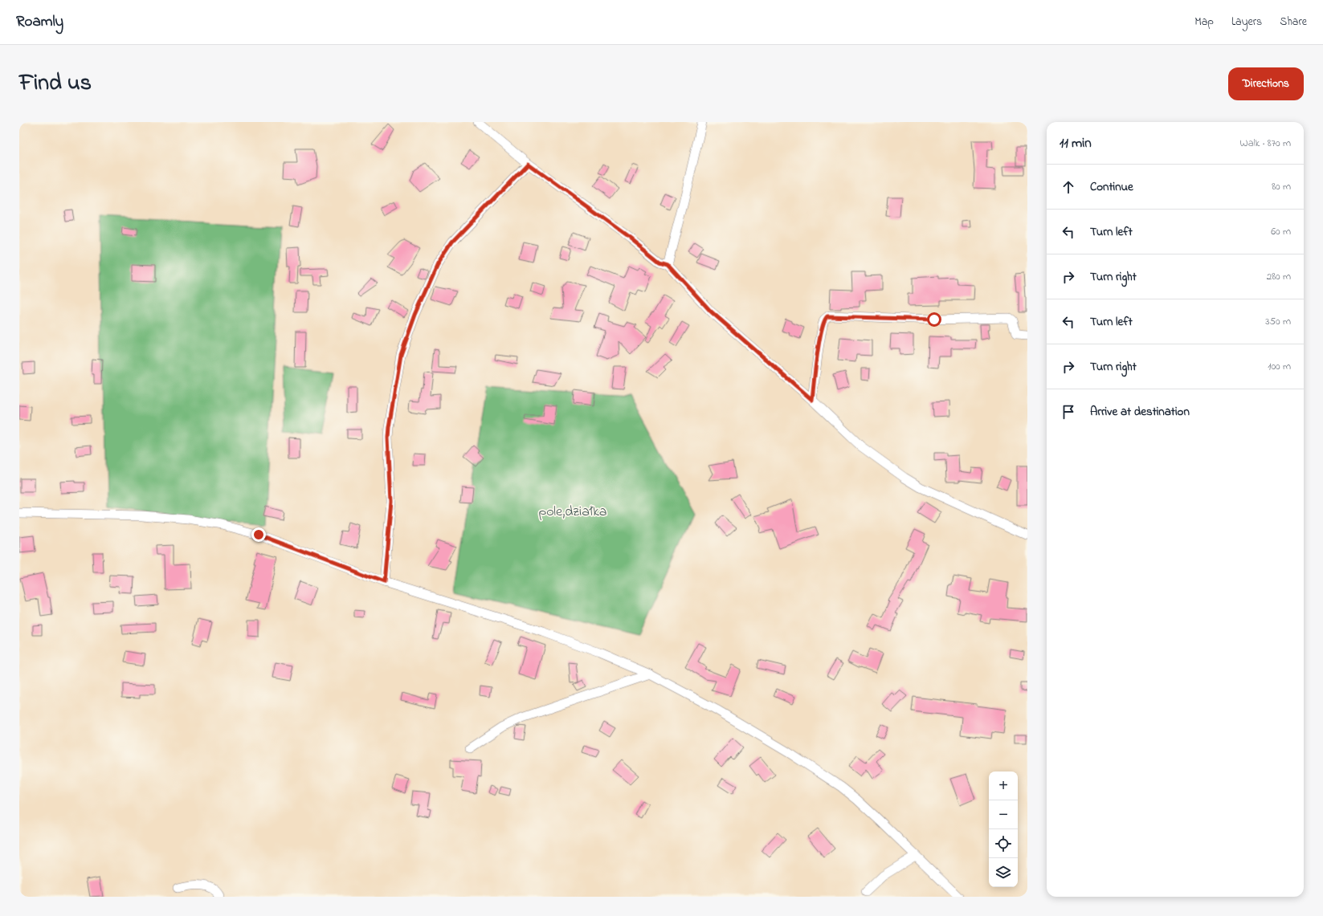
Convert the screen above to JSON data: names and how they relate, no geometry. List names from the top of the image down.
{
  "parks": ["pole,działka"],
  "page": {
    "header": "Roamly",
    "nav": ["Map", "Layers", "Share"],
    "title": "Find us",
    "buttons": "Directions",
    "heading": ["11 min", "Walk · 870 m"],
    "list": [
      ["Continue", "80 m"],
      ["Turn left", "60 m"],
      ["Turn right", "280 m"],
      ["Turn left", "350 m"],
      ["Turn right", "100 m"],
      "Arrive at destination"
    ],
    "map_buttons": ["+", "−"]
  }
}
